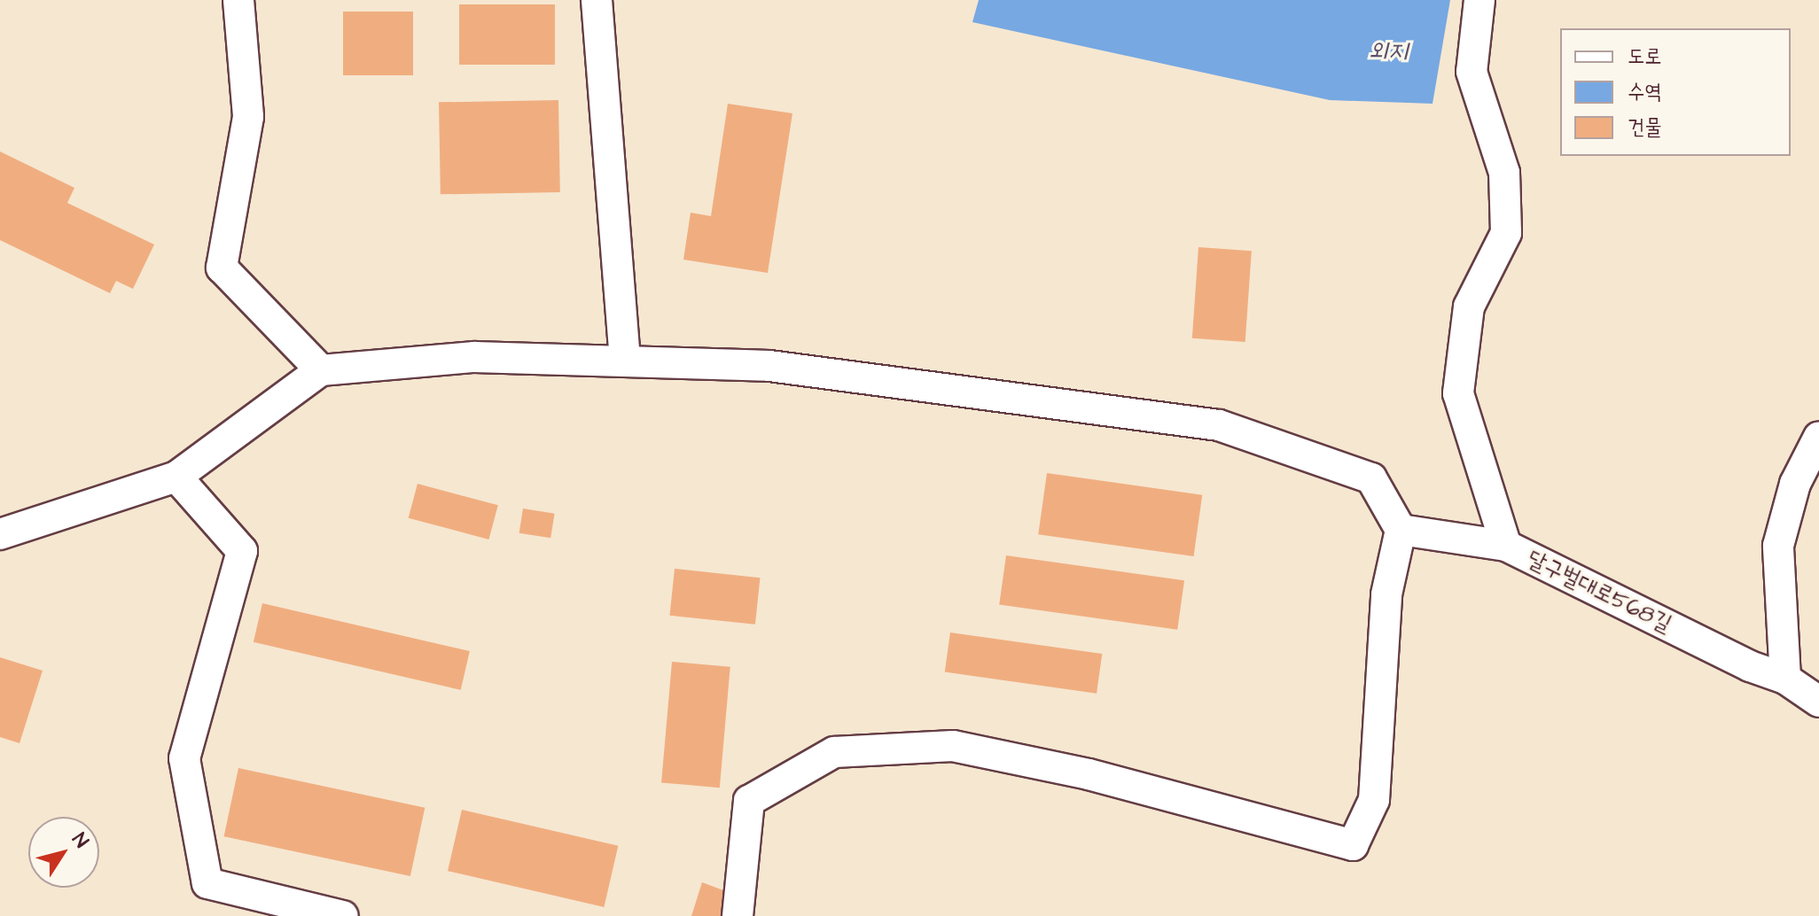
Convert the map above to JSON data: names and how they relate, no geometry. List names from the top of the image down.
{
  "streets": {
    "street": ["달구벌대로568길"]
  },
  "water": ["외지"],
  "legend": ["도로", "수역", "건물"],
  "north": "top right"
}
